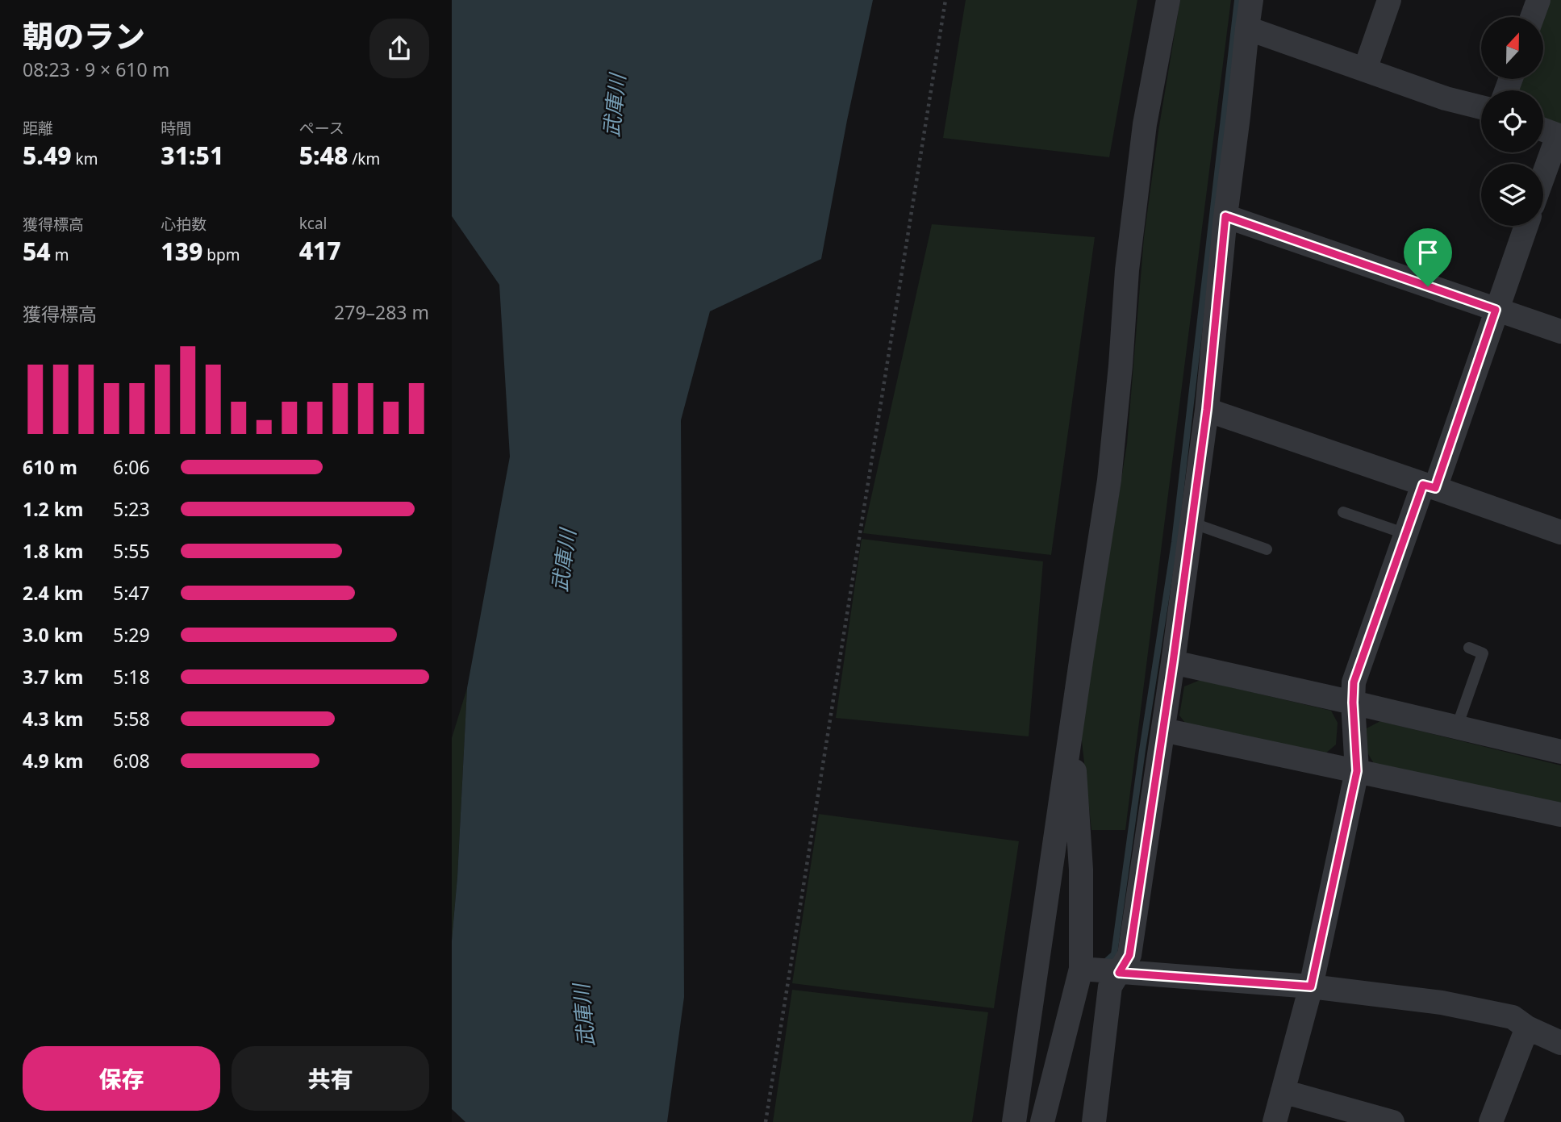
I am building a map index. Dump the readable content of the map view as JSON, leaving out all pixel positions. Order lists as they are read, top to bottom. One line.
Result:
{"water":["武庫川"],"north":"top","page":{"heading":["朝のラン","08:23 · 9 × 610 m"],"stats":[["距離","5.49 km"],["時間","31:51"],["ペース","5:48 /km"],["獲得標高","54 m"],["心拍数","139 bpm"],["kcal","417"]],"chart":["獲得標高","279–283 m"],"list":[{"name":"610 m","note":"6:06"},{"name":"1.2 km","note":"5:23"},{"name":"1.8 km","note":"5:55"},{"name":"2.4 km","note":"5:47"},{"name":"3.0 km","note":"5:29"},{"name":"3.7 km","note":"5:18"},{"name":"4.3 km","note":"5:58"},{"name":"4.9 km","note":"6:08"}],"buttons":["保存","共有"]}}
